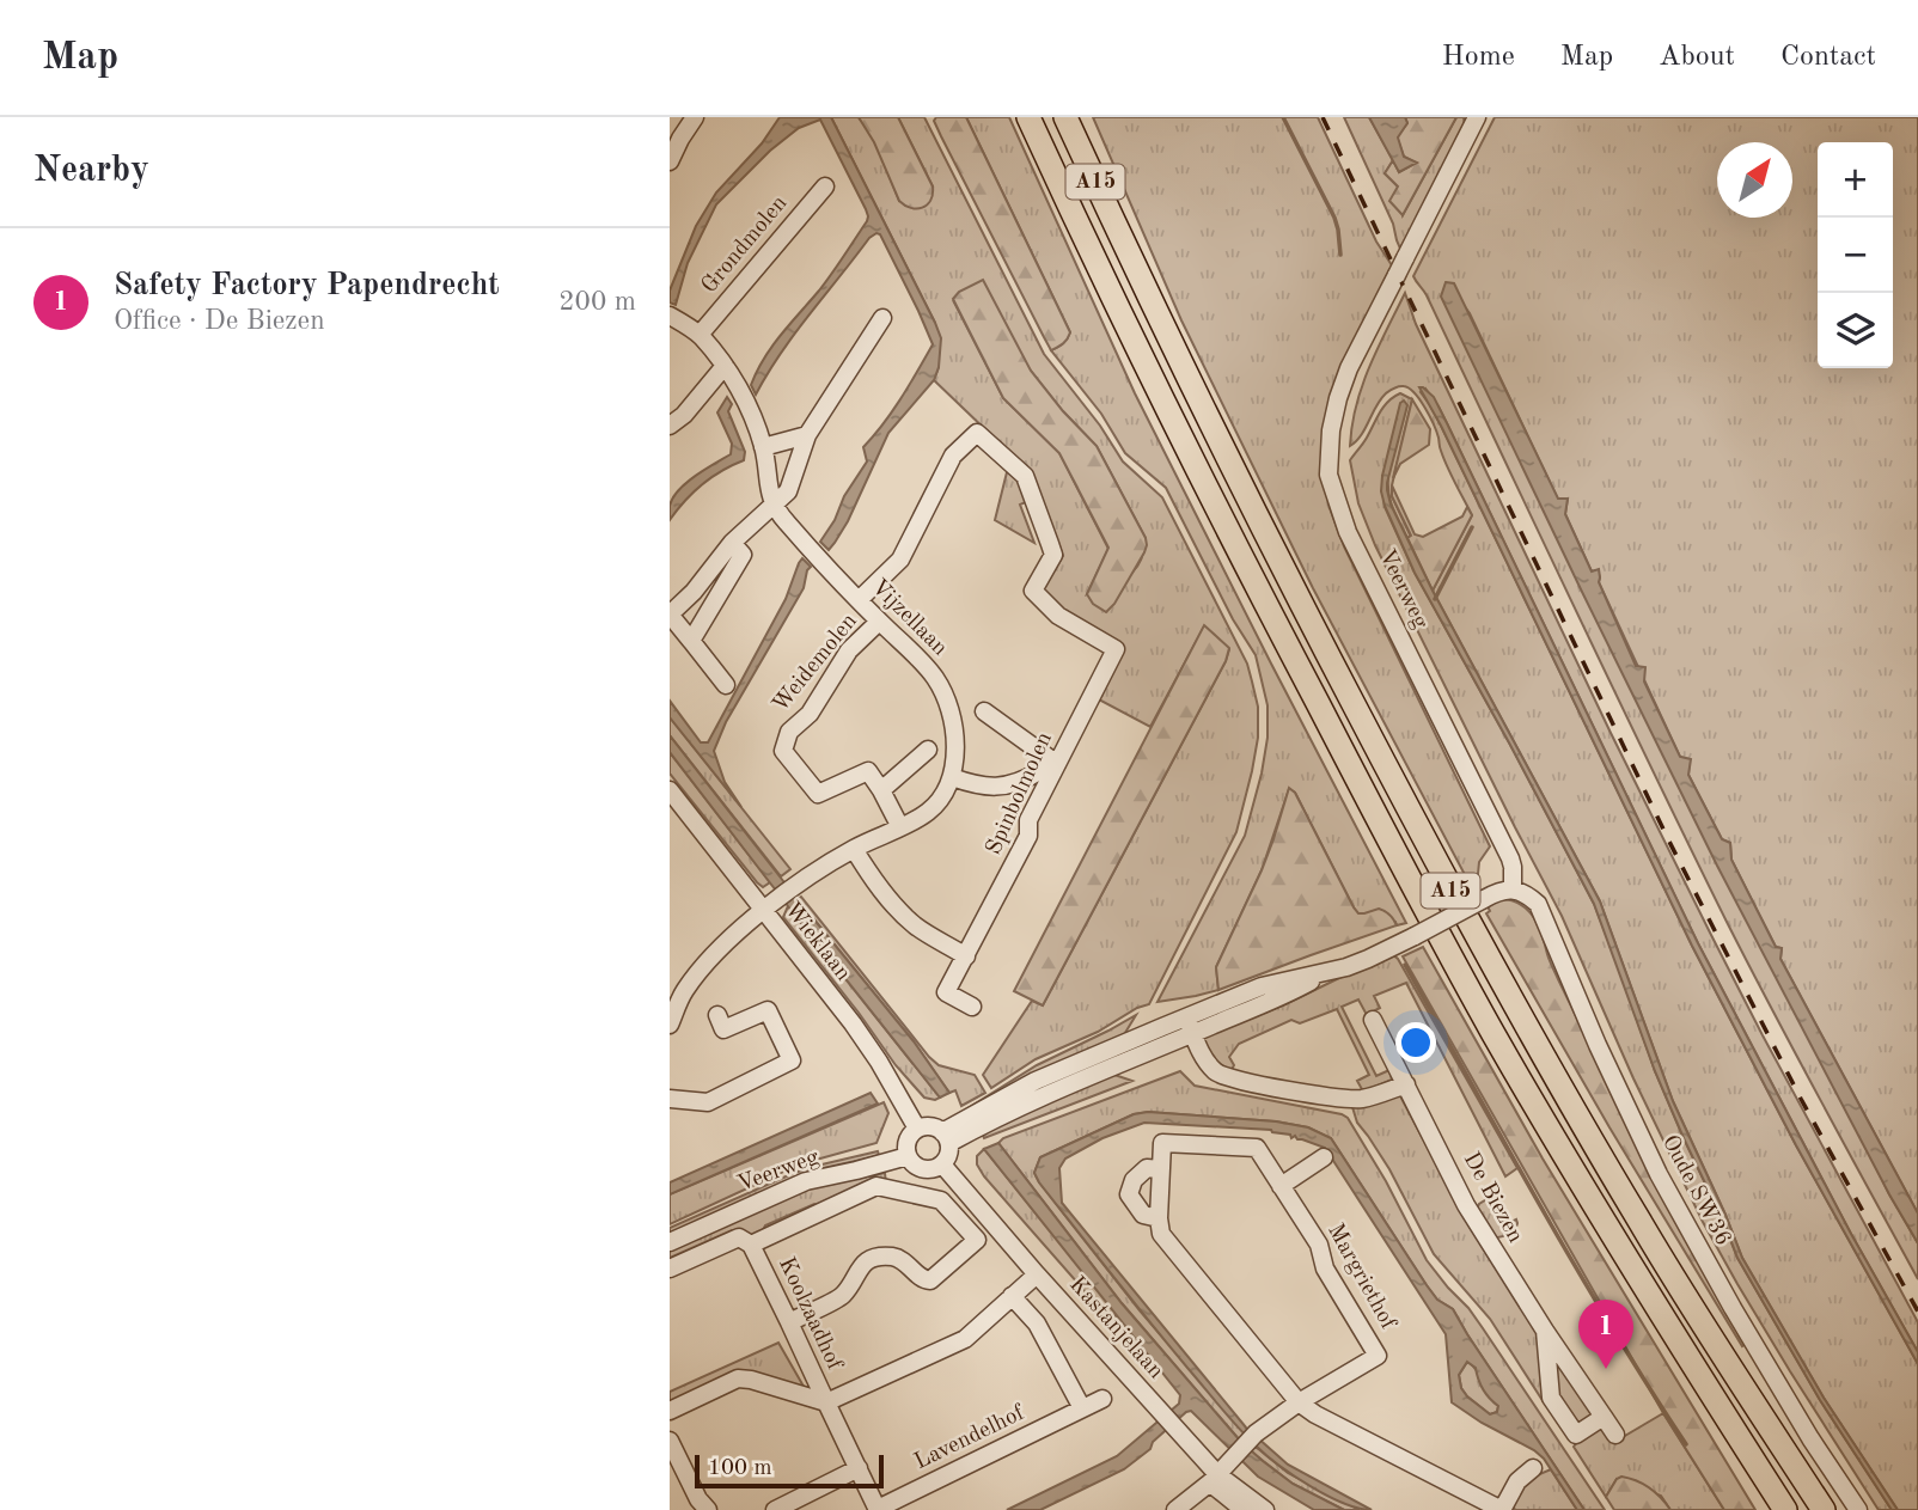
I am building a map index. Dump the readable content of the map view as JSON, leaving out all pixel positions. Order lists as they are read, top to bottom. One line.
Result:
{"streets":{"highway":["A15"],"street":["Grondmolen","Veerweg","Vijzellaan","Weidemolen","Spinbolmolen","Wieklaan","Oude SW36","De Biezen","Margriethof","Koolzaadhof","Kastanjelaan","Lavendelhof"]},"crossings":[["Grondmolen","Vijzellaan"],["Veerweg","Wieklaan"],["Veerweg","Oude SW36"],["Veerweg","Kastanjelaan"],["Vijzellaan","Weidemolen"],["Vijzellaan","Spinbolmolen"],["Vijzellaan","Wieklaan"],["Wieklaan","Kastanjelaan"],["Margriethof","Kastanjelaan"],["Koolzaadhof","Lavendelhof"]],"scale_bar":"100 m","north":"top right","page":{"header":"Map","nav":["Home","Map","About","Contact"],"heading":"Nearby","map_buttons":["+","−"],"list":[{"mark":"1","name":"Safety Factory Papendrecht","note":"Office · De Biezen","value":"200 m"}],"pins":"1","scale":"100 m"}}
